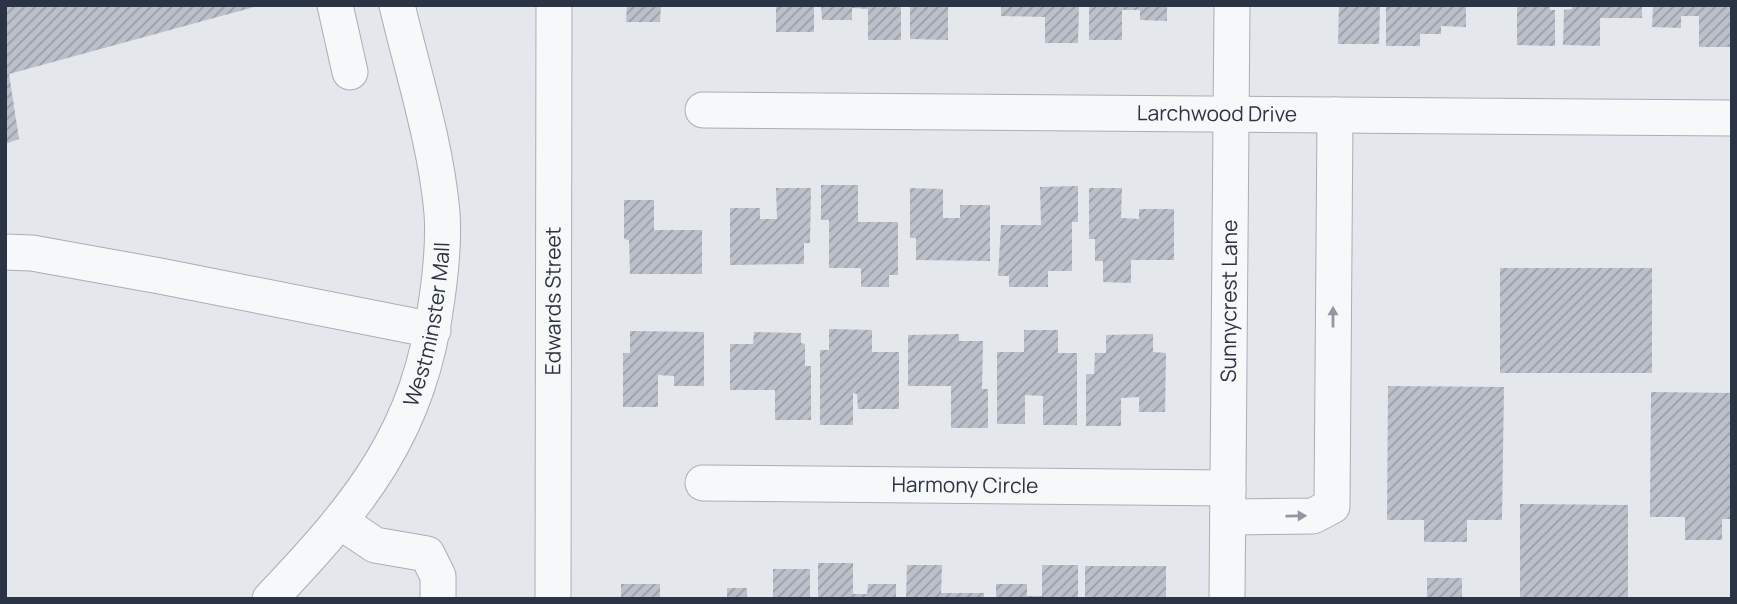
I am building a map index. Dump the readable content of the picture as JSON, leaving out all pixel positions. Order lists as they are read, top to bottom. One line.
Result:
{"streets":{"street":["Larchwood Drive","Edwards Street","Sunnycrest Lane","Westminster Mall","Harmony Circle"]},"crossings":[["Larchwood Drive","Sunnycrest Lane"],["Larchwood Drive","Harmony Circle"],["Sunnycrest Lane","Harmony Circle"]],"one_way":["Harmony Circle"]}
